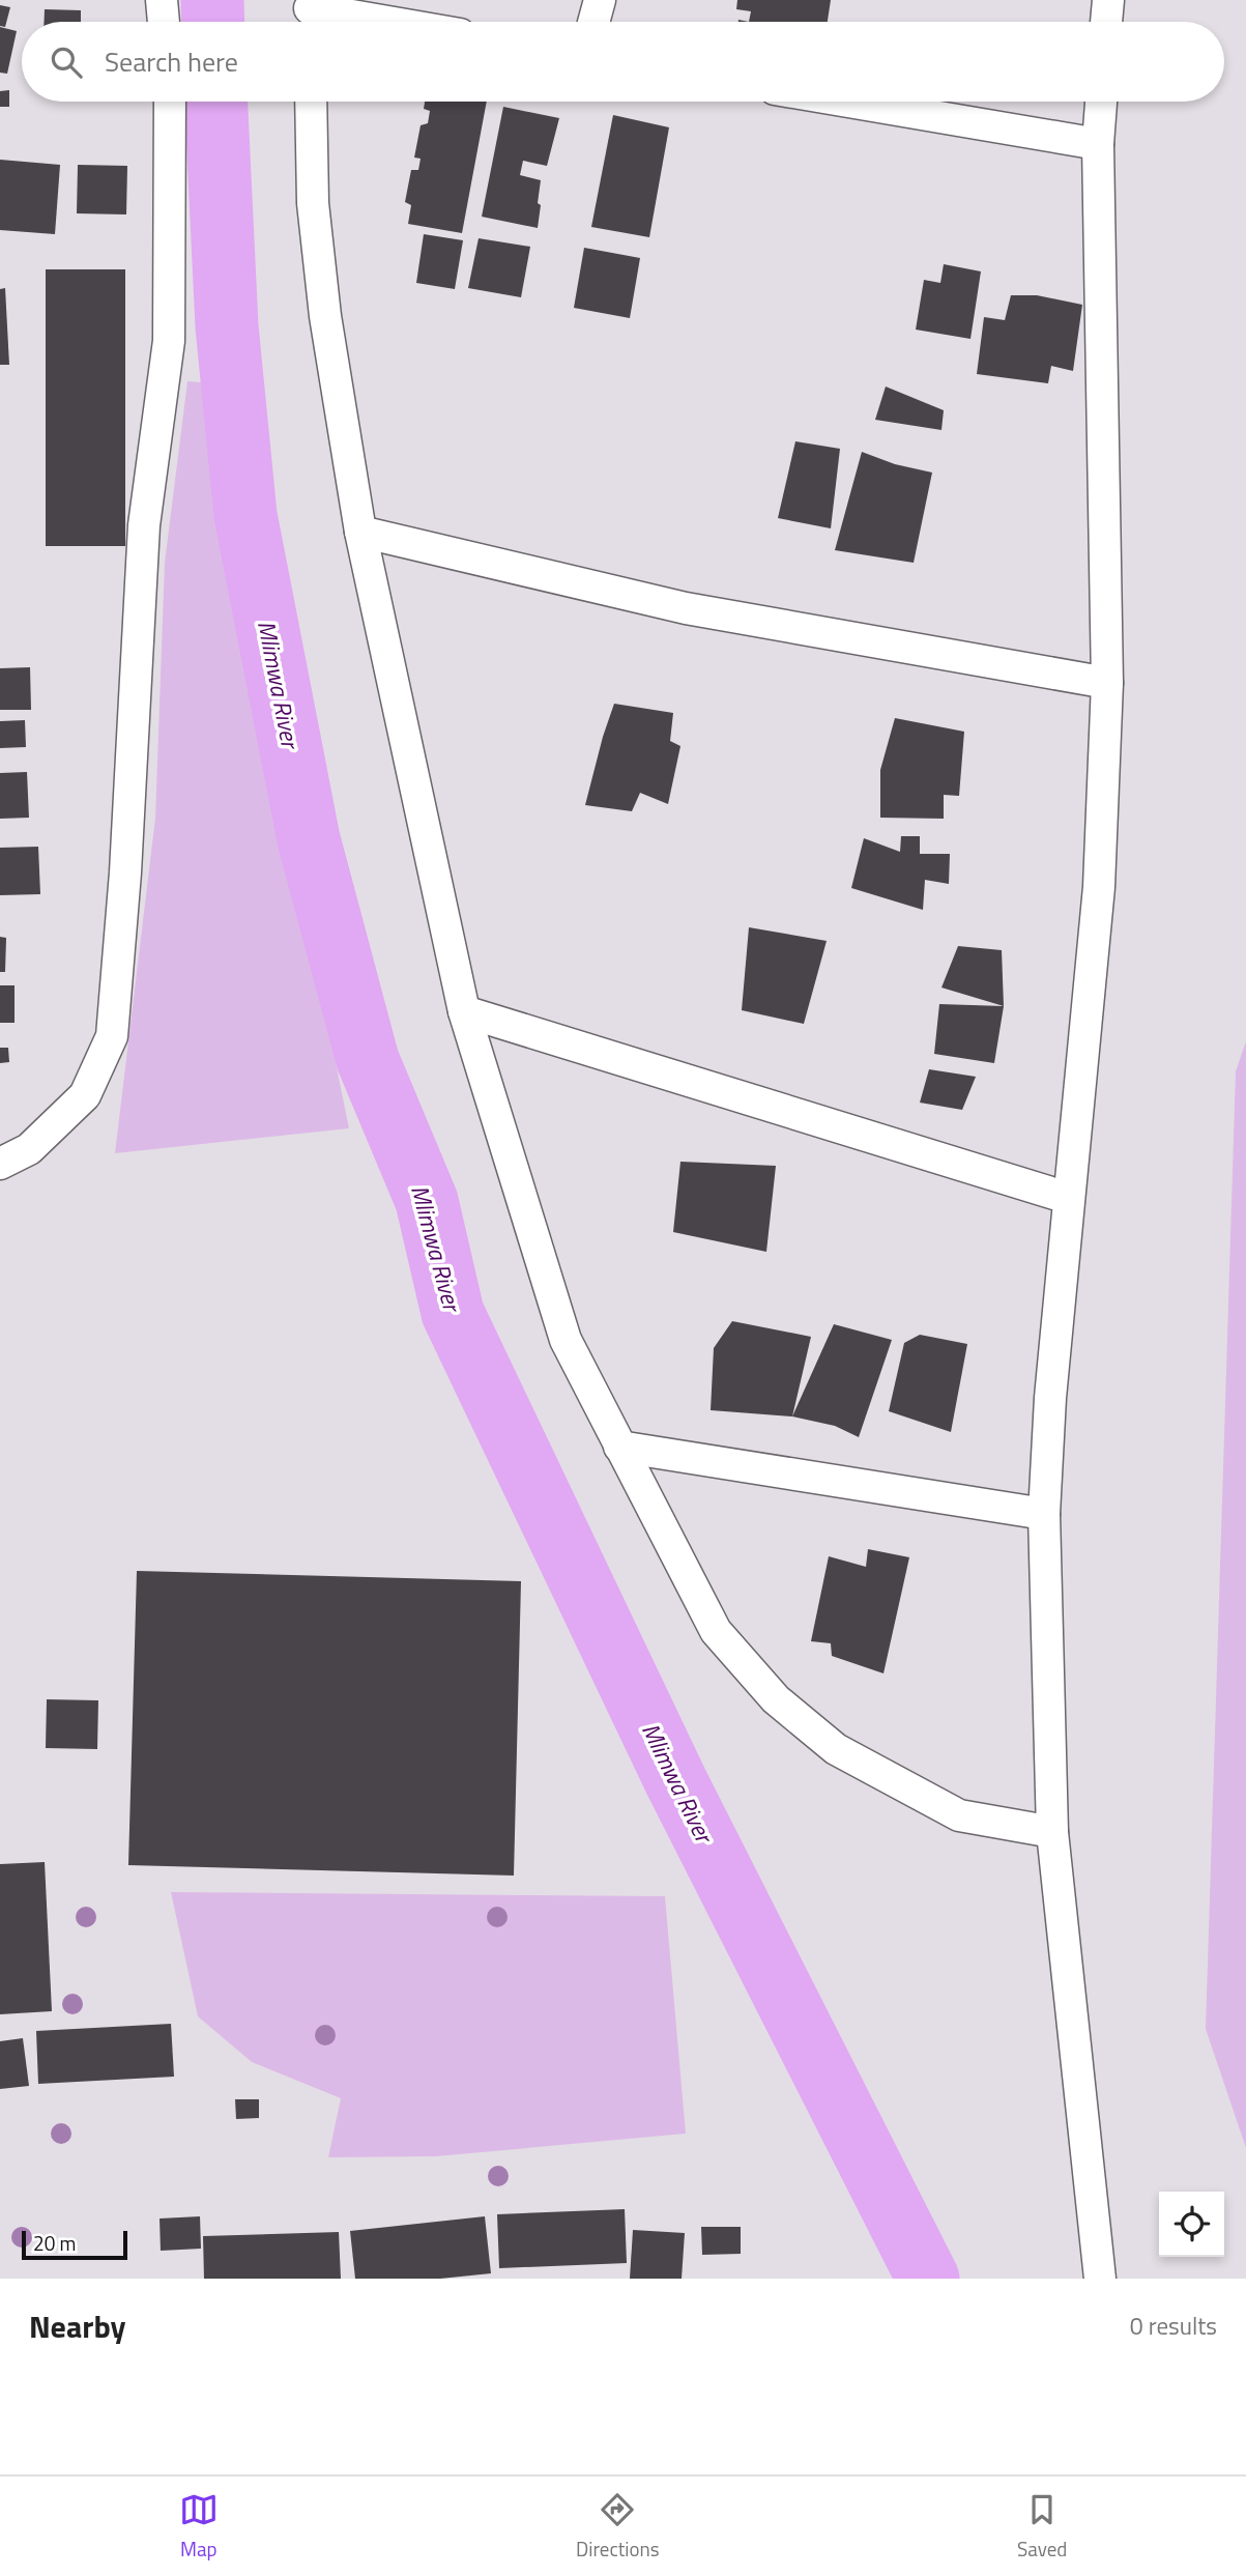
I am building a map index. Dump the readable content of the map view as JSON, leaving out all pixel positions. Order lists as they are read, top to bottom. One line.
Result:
{"water":["Mlimwa River"],"scale_bar":"20 m","page":{"search":"Search here","scale":"20 m","heading":["Nearby","0 results"],"nav":["Map","Directions","Saved"]}}
